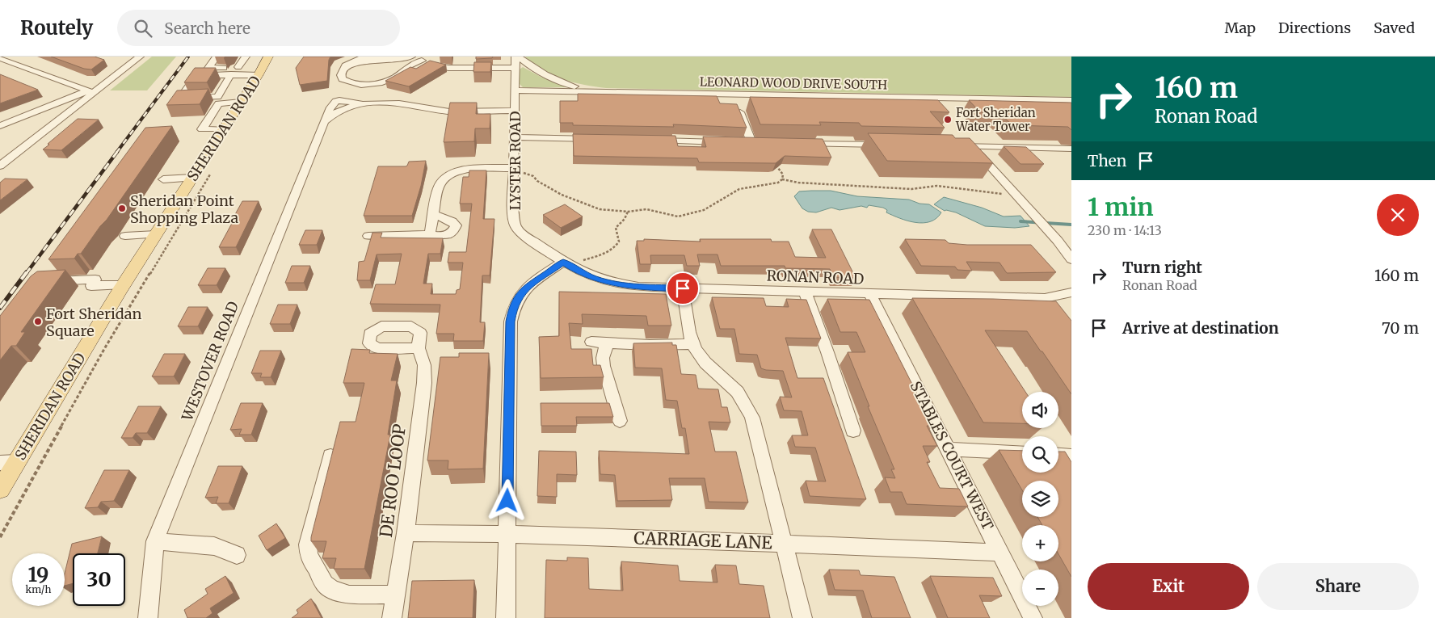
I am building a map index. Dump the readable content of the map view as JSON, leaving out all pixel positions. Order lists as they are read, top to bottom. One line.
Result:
{"streets":{"main road":["SHERIDAN ROAD"],"street":["LEONARD WOOD DRIVE SOUTH","LYSTER ROAD","RONAN ROAD","WESTOVER ROAD","STABLES COURT WEST","DE ROO LOOP","CARRIAGE LANE"]},"crossings":[["LEONARD WOOD DRIVE SOUTH","LYSTER ROAD"],["LYSTER ROAD","RONAN ROAD"],["LYSTER ROAD","WESTOVER ROAD"],["RONAN ROAD","STABLES COURT WEST"],["STABLES COURT WEST","CARRIAGE LANE"],["DE ROO LOOP","CARRIAGE LANE"]],"places":["Fort Sheridan Water Tower","Sheridan Point Shopping Plaza","Fort Sheridan Square"],"page":{"header":"Routely","search":"Search here","nav":["Map","Directions","Saved"],"turn":["160 m","Ronan Road"],"then":"Then","heading":["1 min","230 m · 14:13"],"list":[{"name":"Turn right","note":"Ronan Road","value":"160 m"},{"name":"Arrive at destination","value":"70 m"}],"map_buttons":["+","−"],"speed":"19 km/h","limit":"30","buttons":["Exit","Share"]}}
